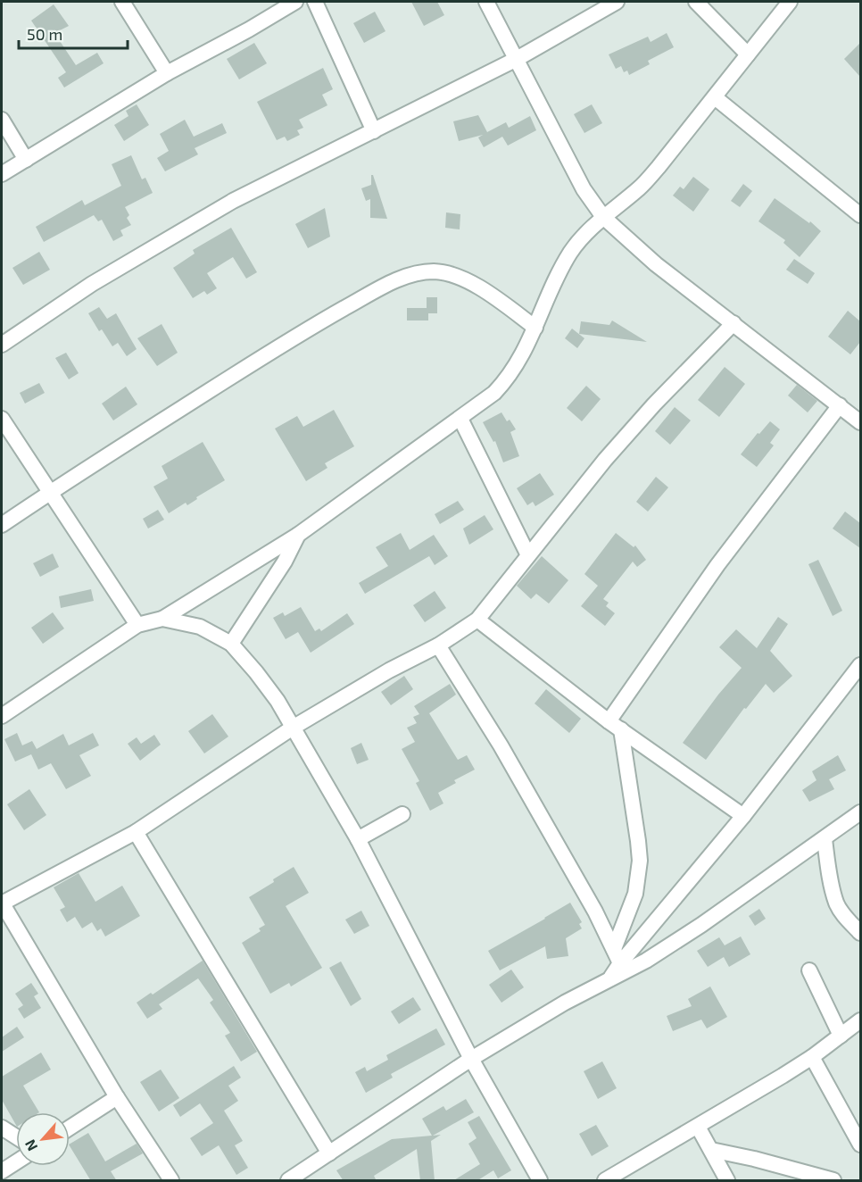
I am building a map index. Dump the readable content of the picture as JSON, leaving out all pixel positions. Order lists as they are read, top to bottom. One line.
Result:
{"scale_bar":"50 m","north":"bottom left"}
